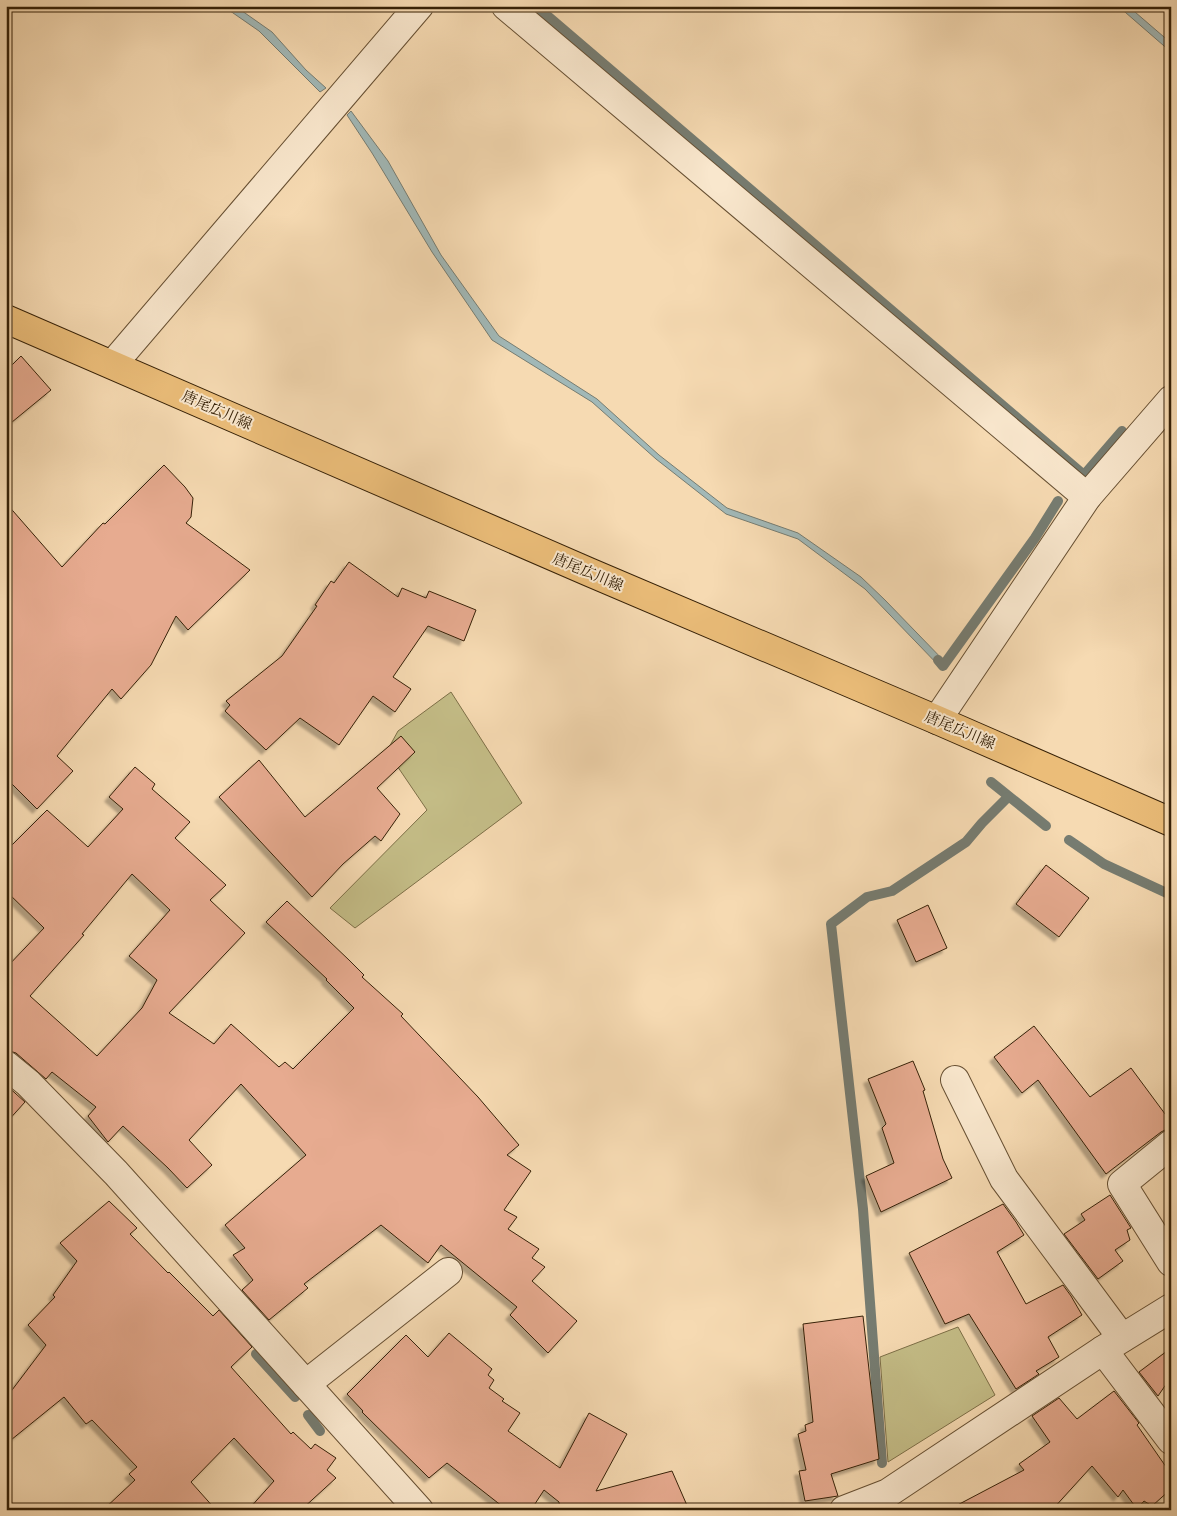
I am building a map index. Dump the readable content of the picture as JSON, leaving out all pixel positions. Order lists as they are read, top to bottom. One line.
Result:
{"streets":{"main road":["唐尾広川線"]}}
